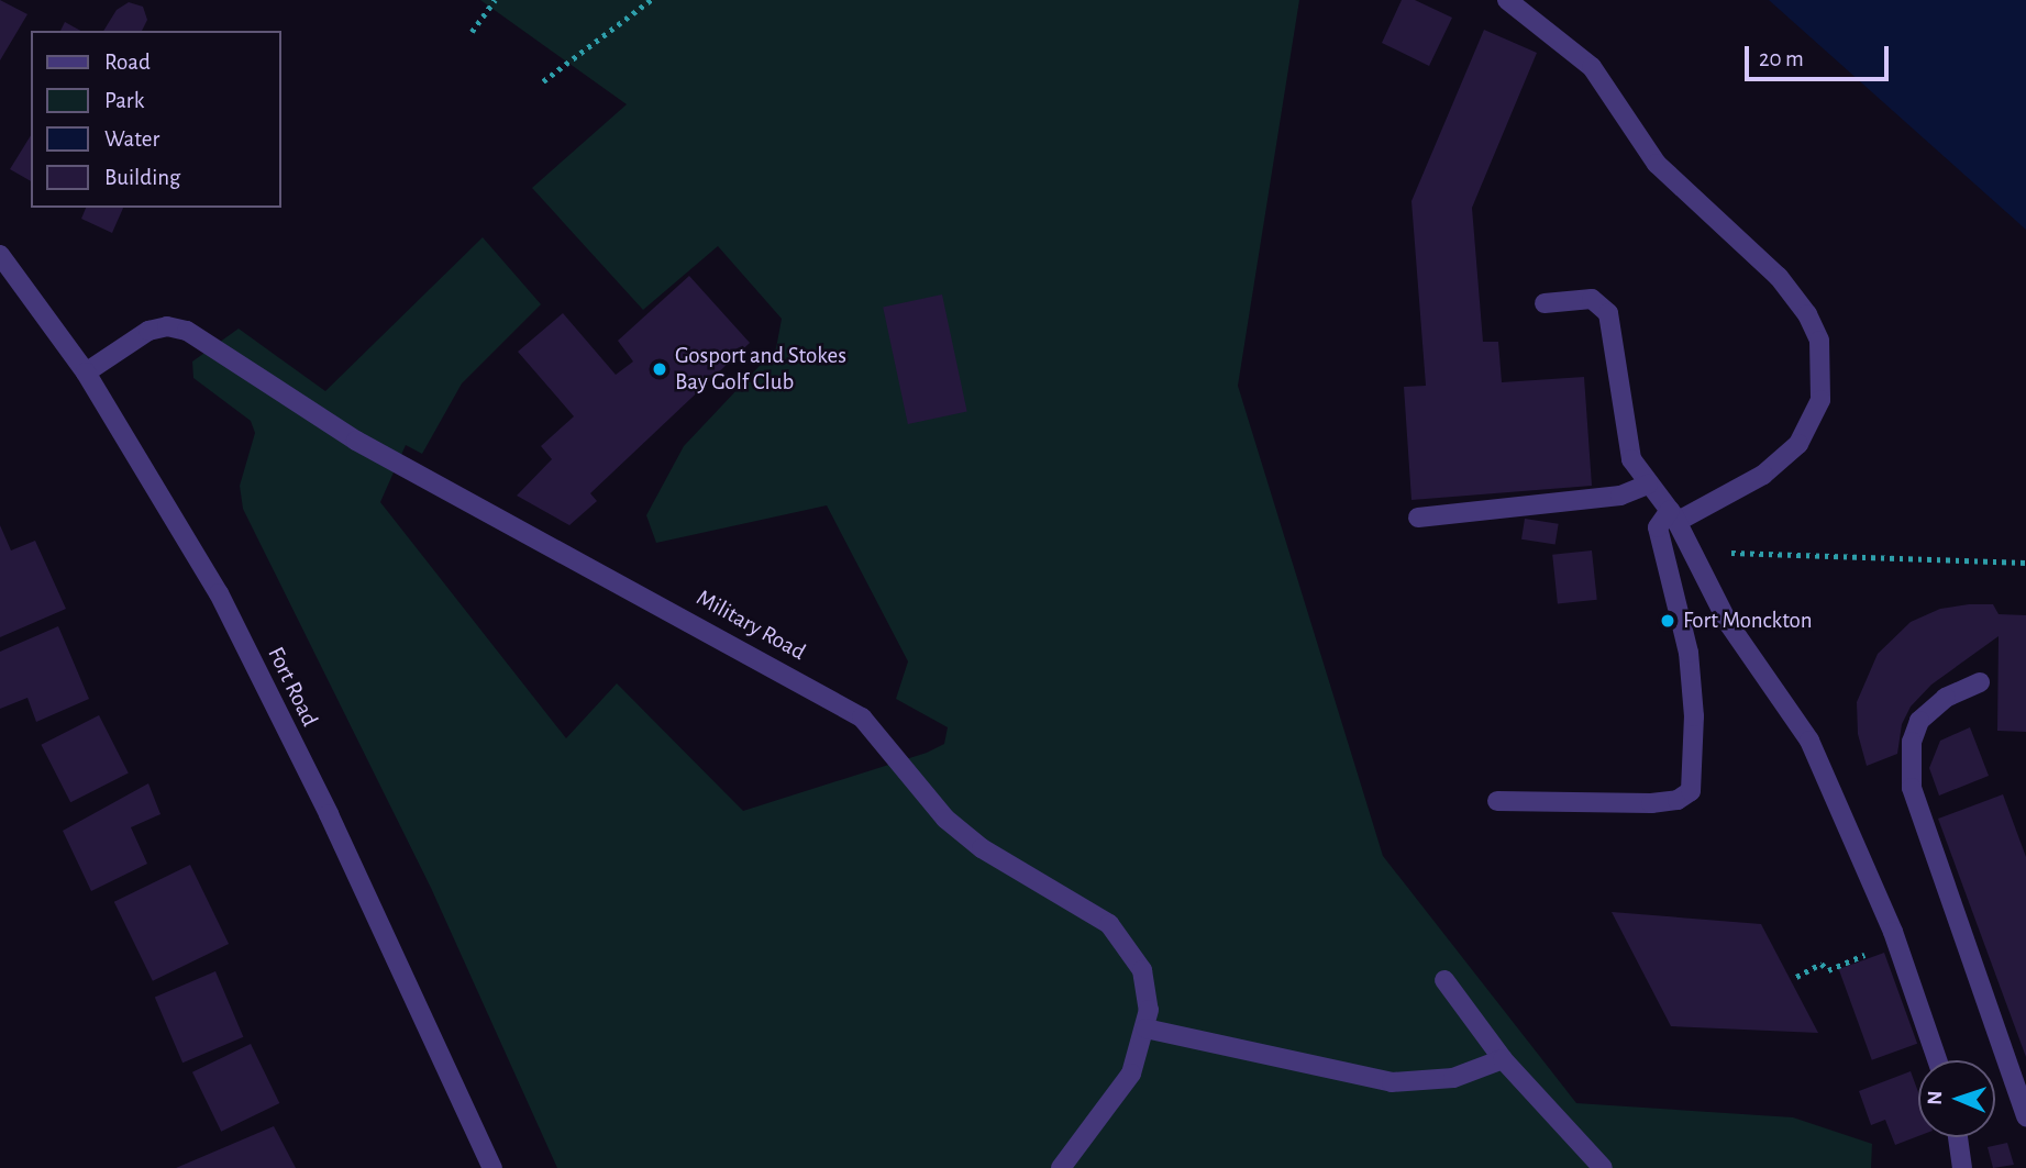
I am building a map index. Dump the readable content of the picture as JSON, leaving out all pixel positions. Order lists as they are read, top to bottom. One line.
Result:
{"streets":{"street":["Military Road","Fort Road"]},"crossings":[["Military Road","Fort Road"]],"places":["Gosport and Stokes Bay Golf Club","Fort Monckton"],"legend":["Road","Park","Water","Building"],"scale_bar":"20 m","north":"left"}
